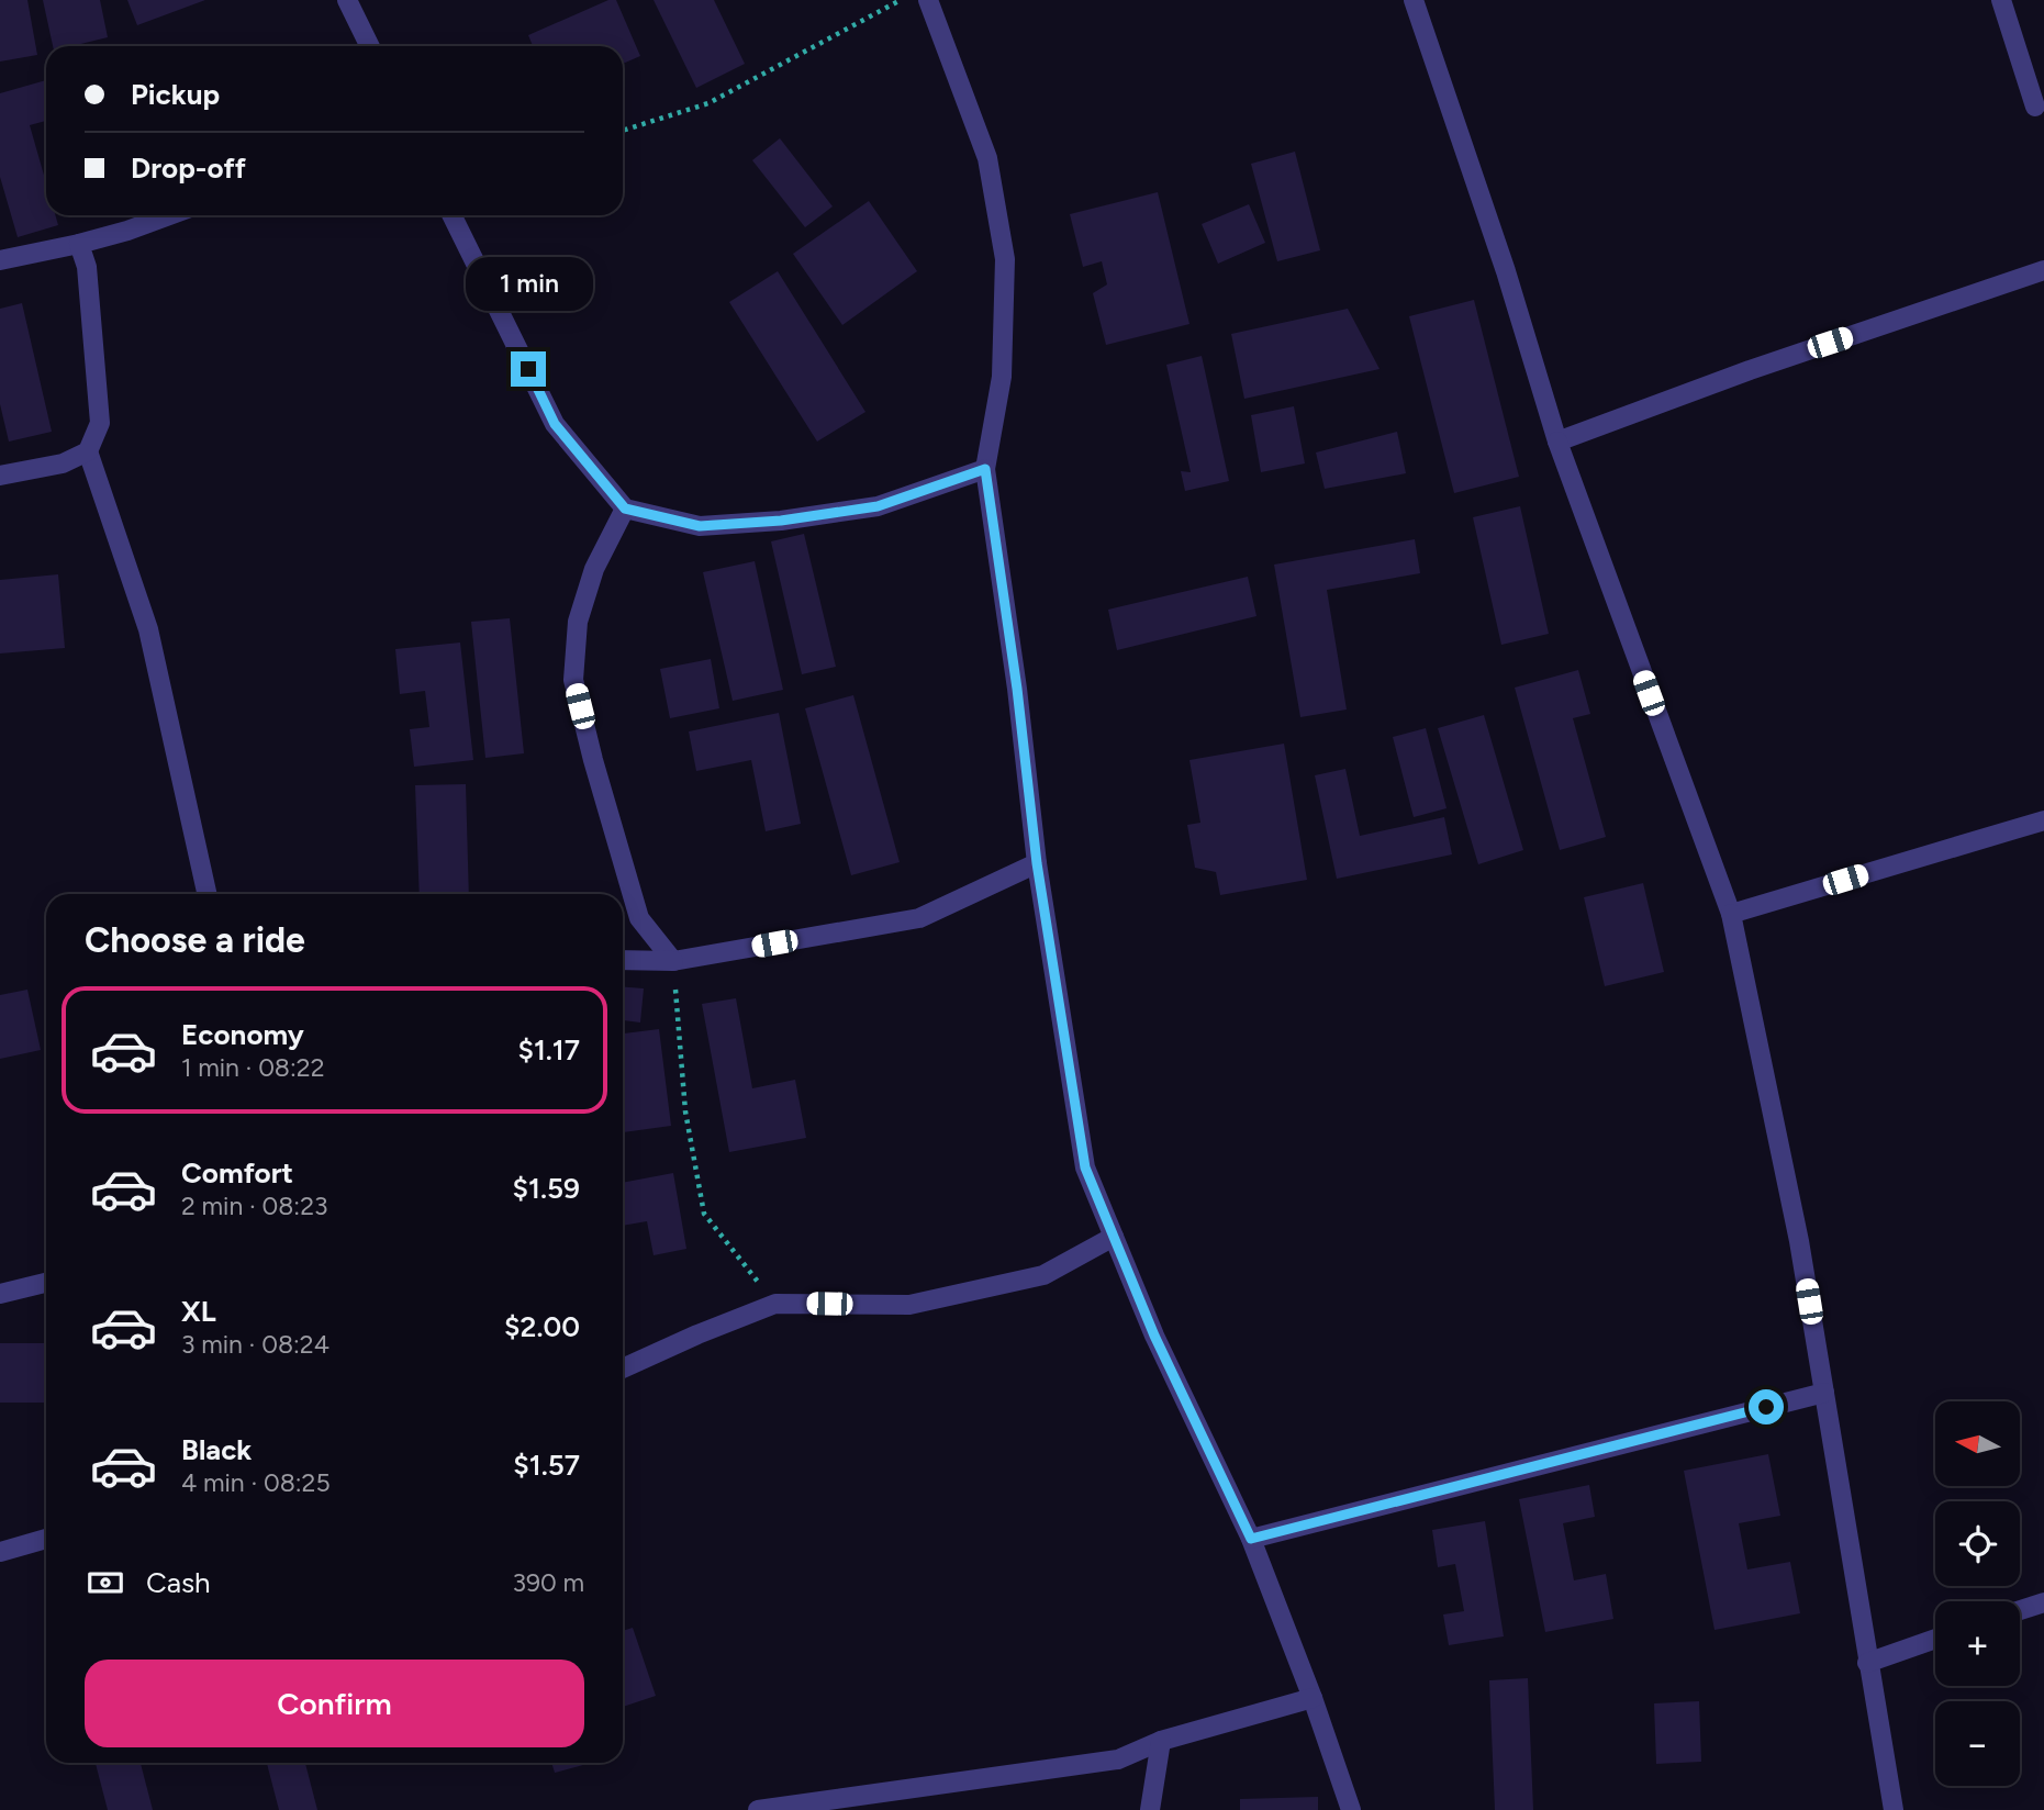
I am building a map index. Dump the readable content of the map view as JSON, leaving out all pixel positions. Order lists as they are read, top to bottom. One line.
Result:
{"north":"left","page":{"banner":["Pickup","Drop-off"],"bubble":"1 min","heading":"Choose a ride","list":[{"name":"Economy","note":"1 min · 08:22","value":"$1.17"},{"name":"Comfort","note":"2 min · 08:23","value":"$1.59"},{"name":"XL","note":"3 min · 08:24","value":"$2.00"},{"name":"Black","note":"4 min · 08:25","value":"$1.57"}],"map_buttons":["+","−"],"pay":["Cash","390 m"],"buttons":"Confirm"}}
